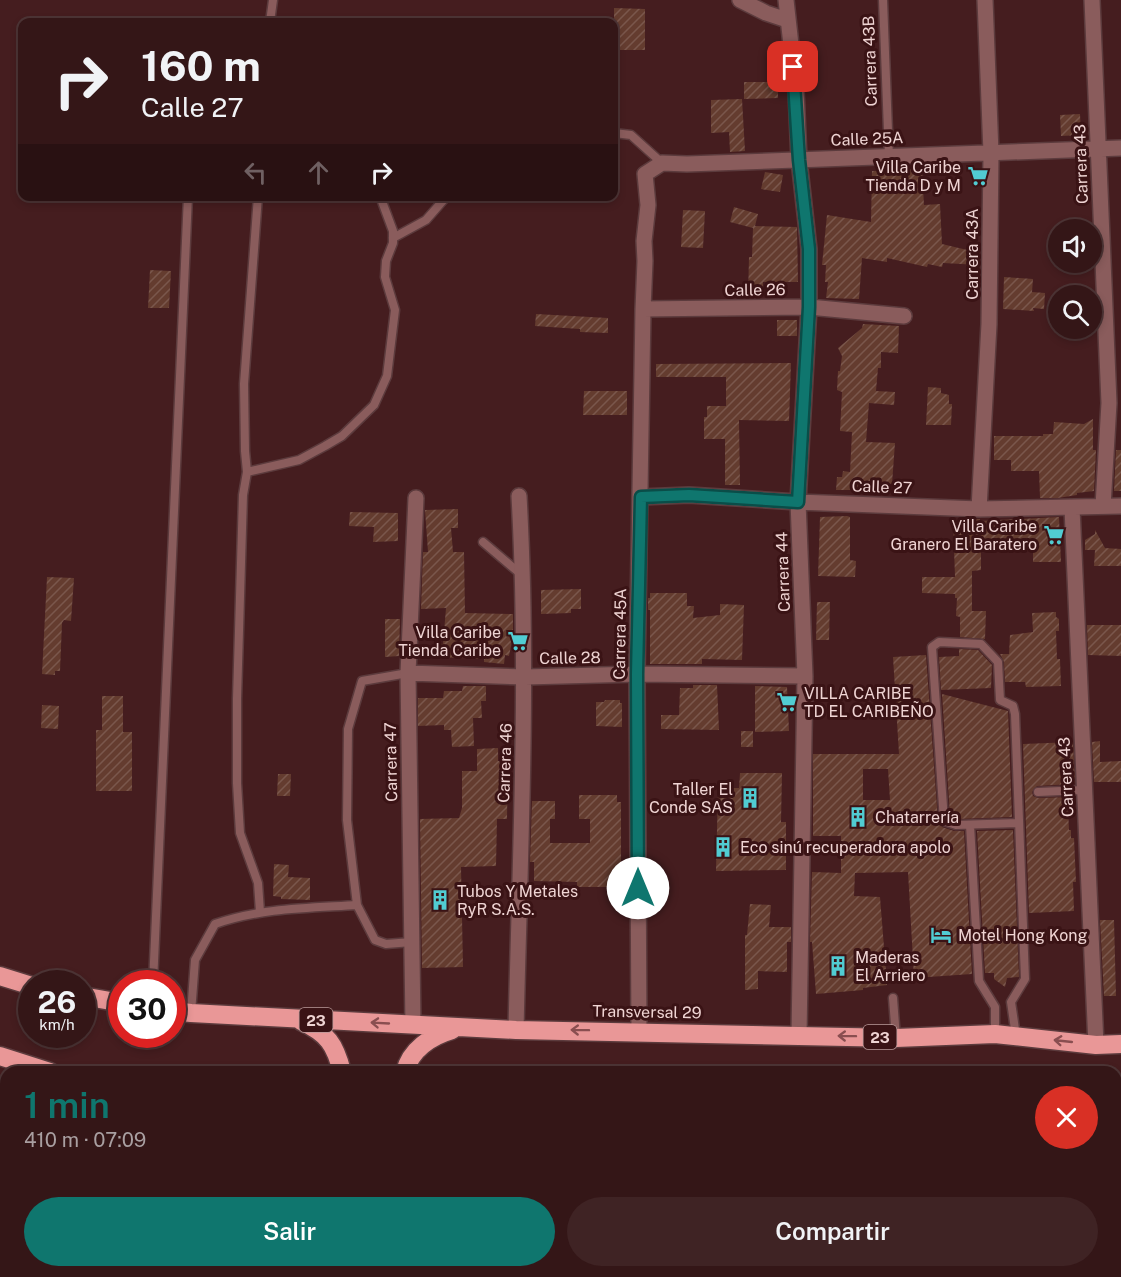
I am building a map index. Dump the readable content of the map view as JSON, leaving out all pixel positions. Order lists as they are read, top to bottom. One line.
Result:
{"streets":{"highway":["Transversal 29","23"],"street":["Calle 25A","Carrera 43","Carrera 43A","Calle 26","Calle 27","Carrera 44","Carrera 45A","Calle 28","Carrera 47","Carrera 46"],"lane":["Carrera 43B"]},"crossings":[["Carrera 43B","Calle 25A"],["Calle 25A","Carrera 43"],["Calle 25A","Carrera 43A"],["Calle 25A","Carrera 44"],["Carrera 43","Calle 27"],["Carrera 43","Transversal 29"],["Carrera 43A","Calle 27"],["Calle 26","Carrera 44"],["Calle 26","Carrera 45A"],["Calle 27","Carrera 44"],["Calle 27","Carrera 45A"],["Carrera 44","Calle 28"],["Carrera 44","Transversal 29"],["Carrera 45A","Calle 28"],["Carrera 45A","Transversal 29"],["Calle 28","Carrera 47"],["Calle 28","Carrera 46"],["Carrera 47","Transversal 29"],["Carrera 46","Transversal 29"]],"one_way":["Transversal 29"],"places":{"supermarket":["Villa Caribe Tienda D y M","Villa Caribe Granero El Baratero","Villa Caribe Tienda Caribe","VILLA CARIBE TD EL CARIBEÑO"],"building":["Taller El Conde SAS","Chatarrería","Eco sinú recuperadora apolo","Tubos Y Metales RyR S.A.S.","Maderas El Arriero"],"hotel":["Motel Hong Kong"]},"page":{"turn":["160 m","Calle 27"],"speed":"26 km/h","limit":"30","heading":["1 min","410 m · 07:09"],"buttons":["Salir","Compartir"]}}
